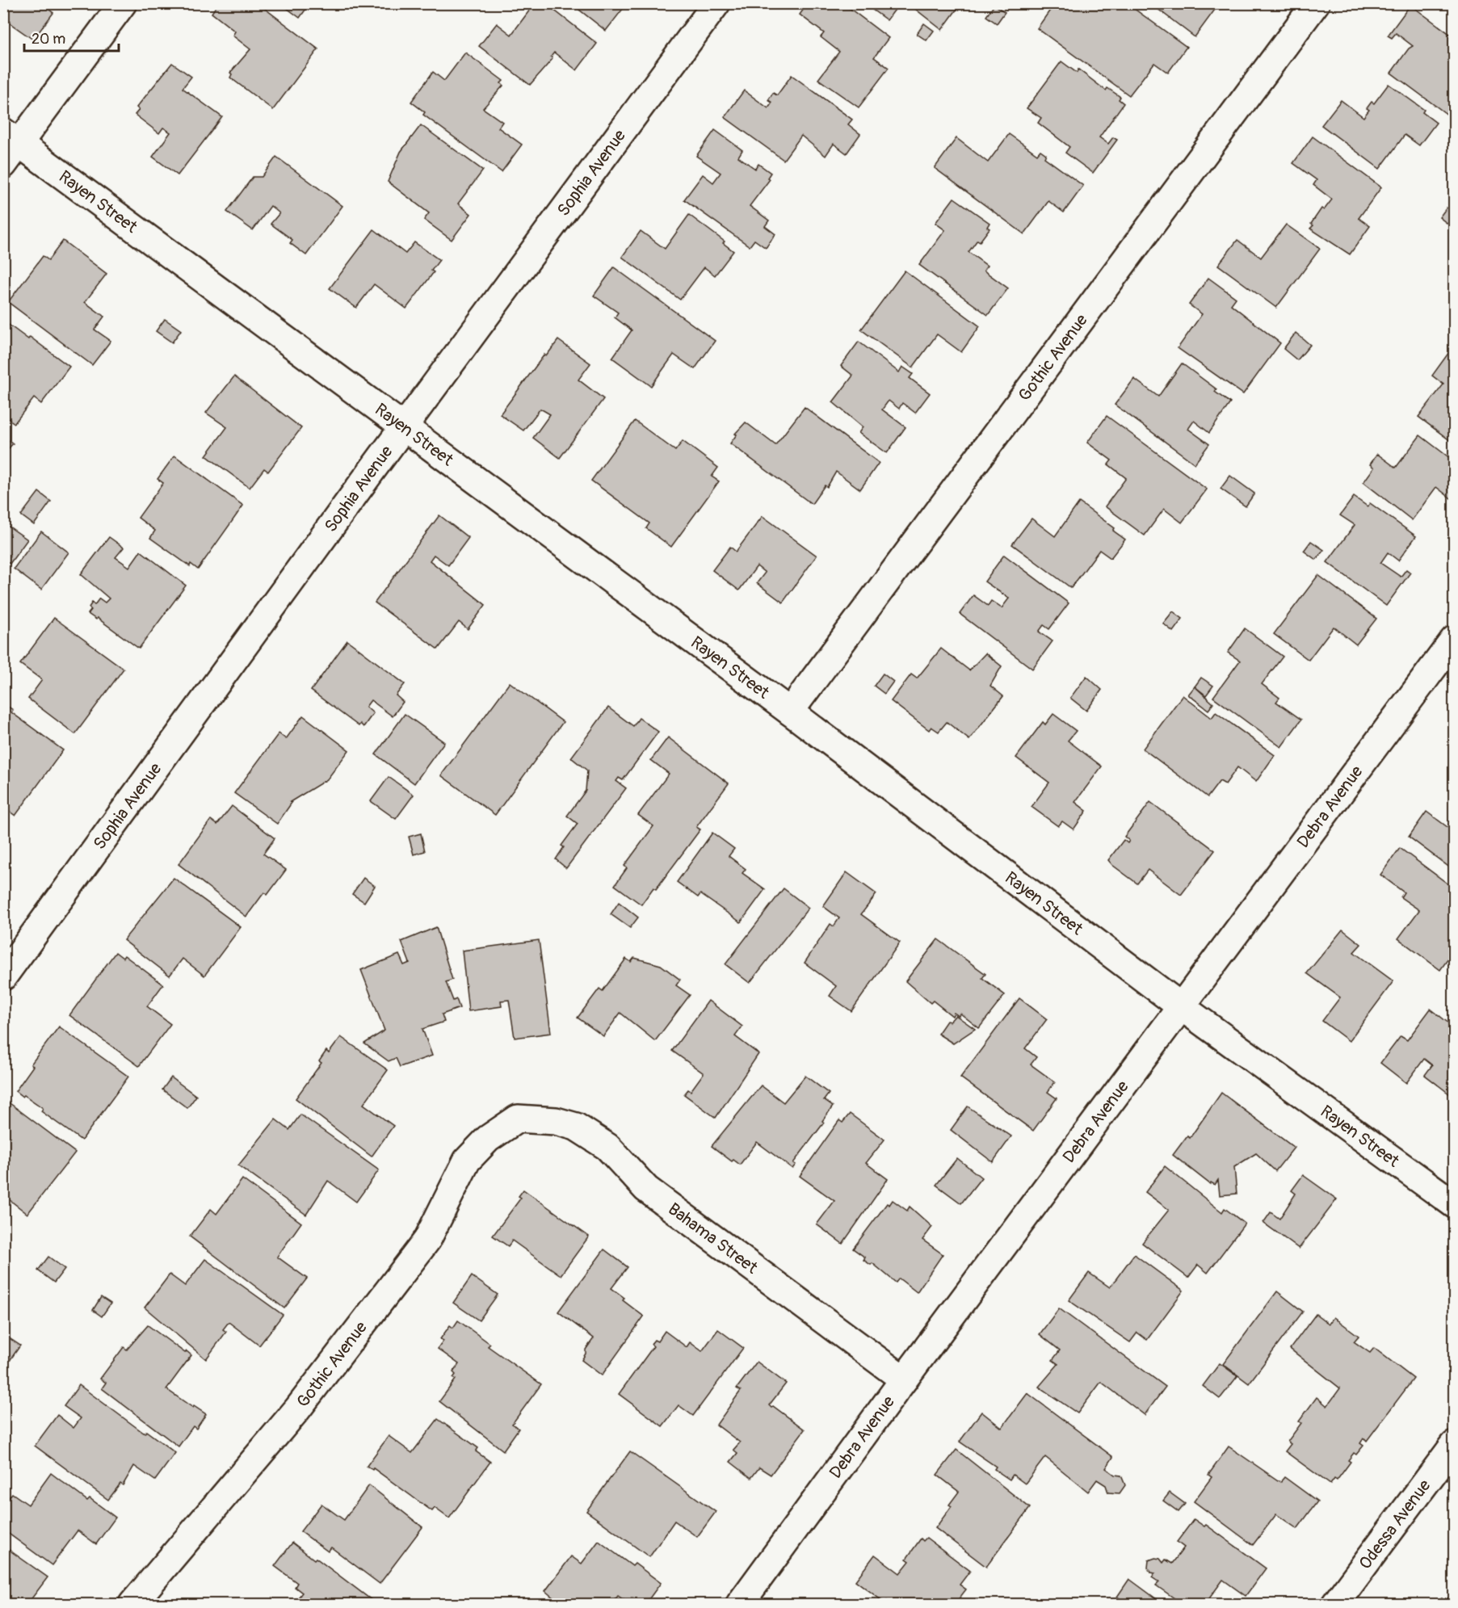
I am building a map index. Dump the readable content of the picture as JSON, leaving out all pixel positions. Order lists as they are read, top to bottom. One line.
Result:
{"streets":{"street":["Sophia Avenue","Rayen Street","Gothic Avenue","Debra Avenue","Bahama Street","Odessa Avenue"]},"crossings":[["Sophia Avenue","Rayen Street"],["Rayen Street","Gothic Avenue"],["Rayen Street","Debra Avenue"],["Gothic Avenue","Bahama Street"],["Debra Avenue","Bahama Street"]],"scale_bar":"20 m"}
